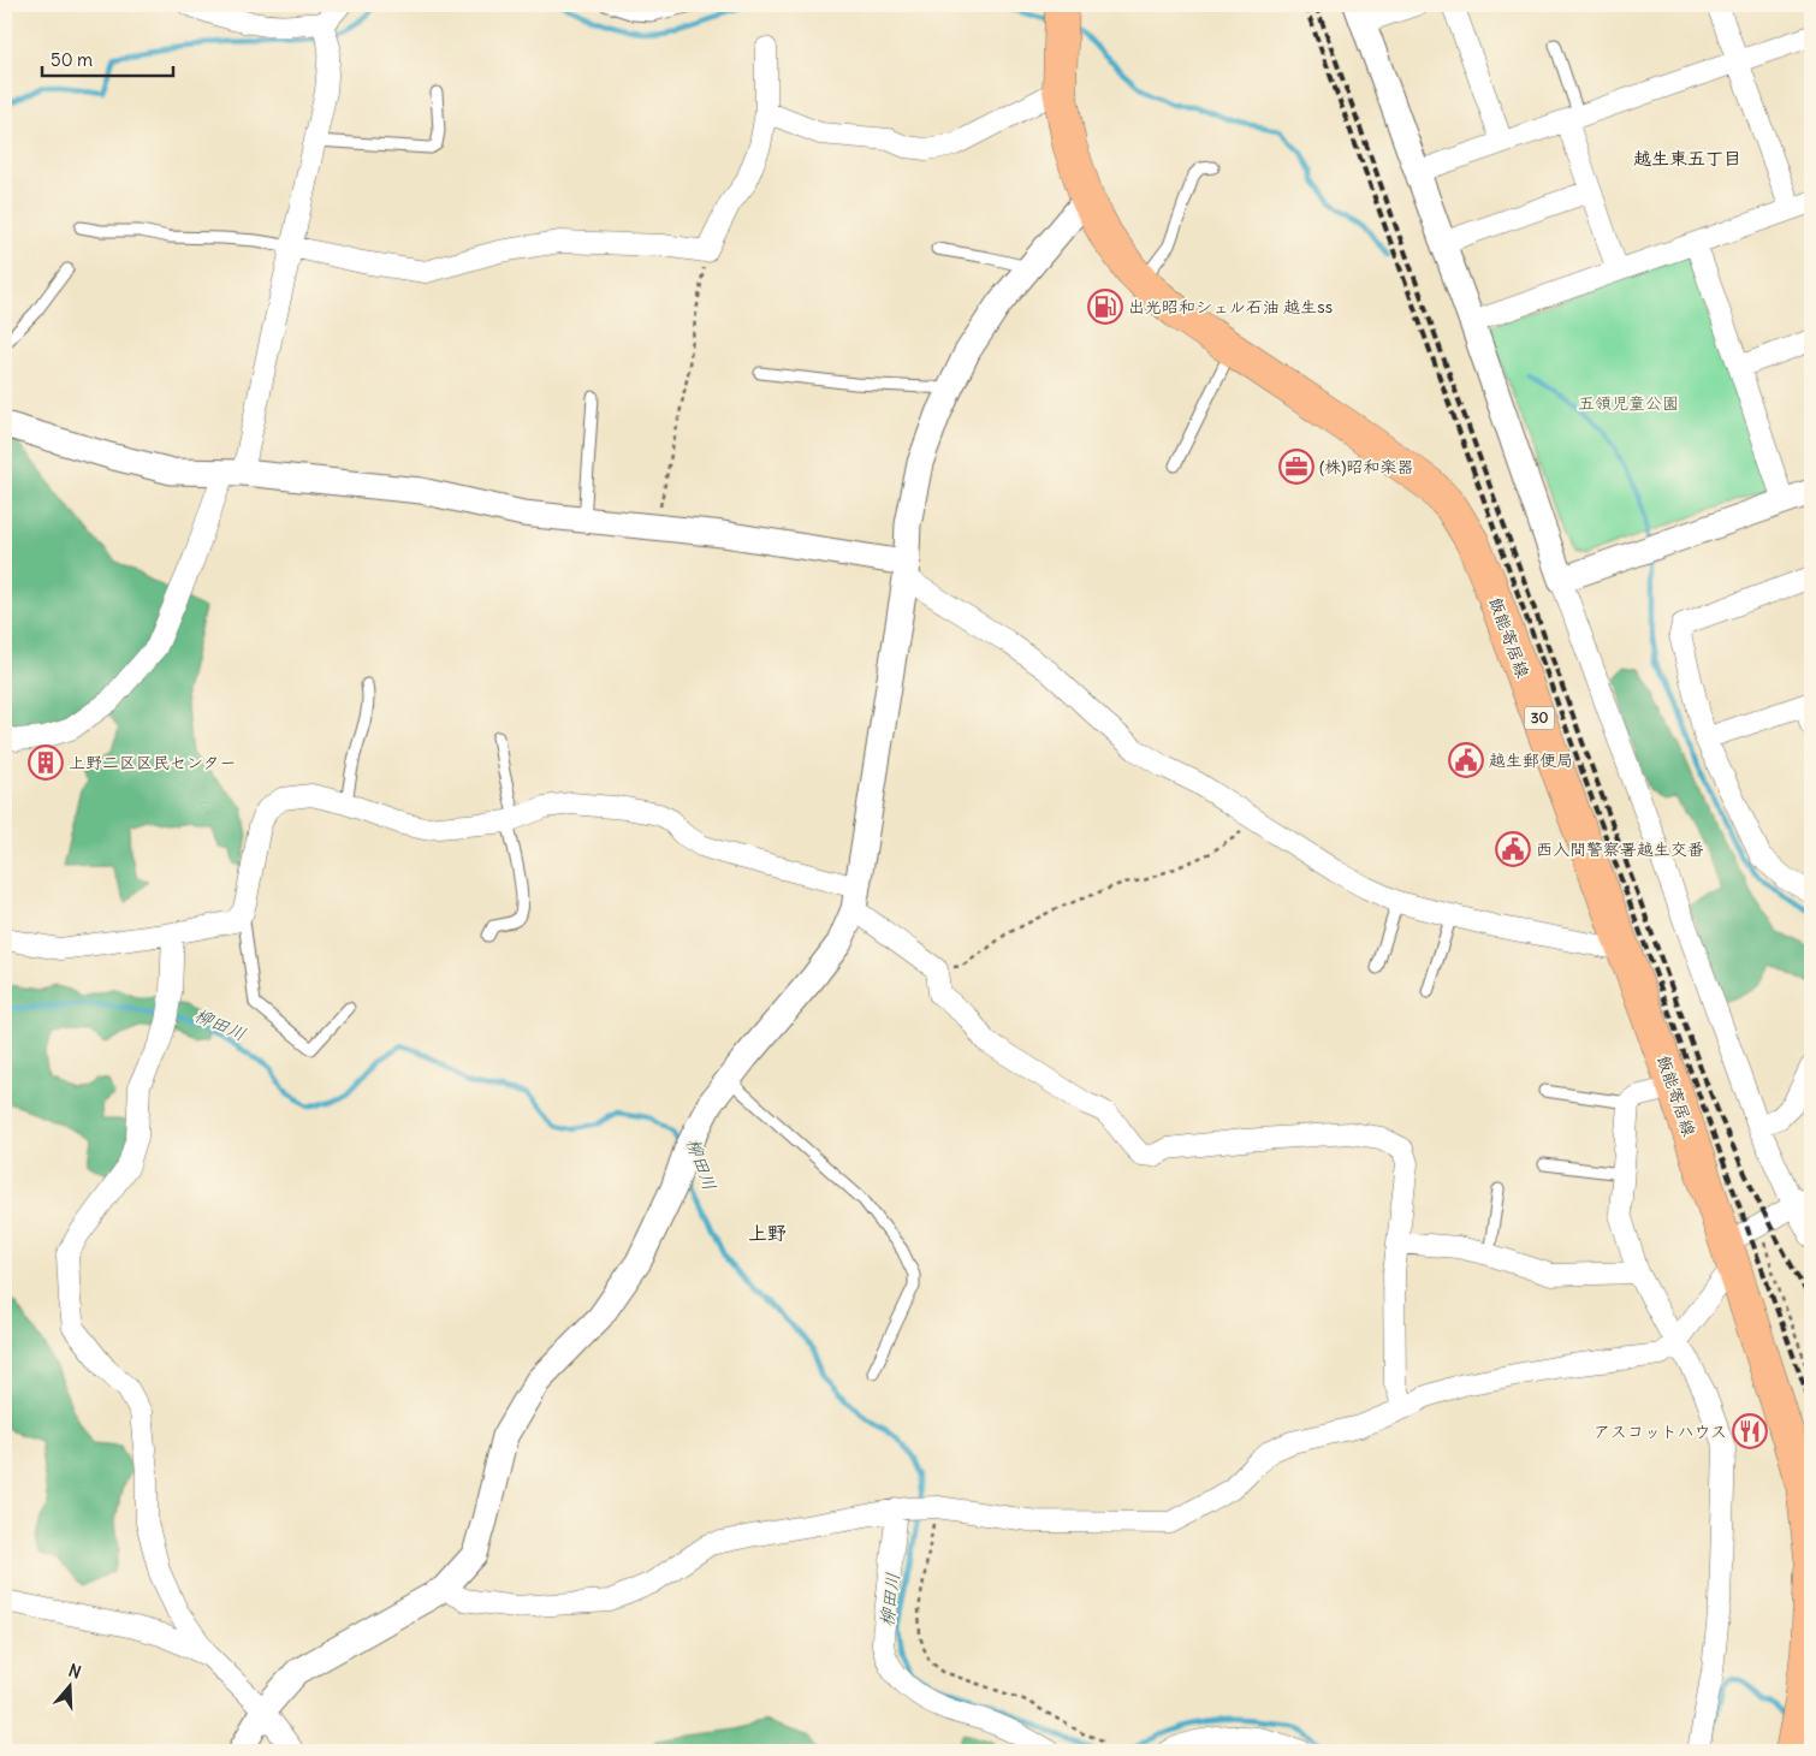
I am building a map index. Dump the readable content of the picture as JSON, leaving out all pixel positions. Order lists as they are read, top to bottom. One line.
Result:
{"streets":{"main road":["飯能寄居線","30"]},"districts":["越生東五丁目","上野"],"water":["柳田川"],"parks":["五領児童公園"],"places":{"fuel station":["出光昭和シェル石油 越生ss"],"office":["(株)昭和楽器"],"public building":["越生郵便局","西入間警察署越生交番"],"building":["上野二区区民センター"],"restaurant":["アスコットハウス"]},"scale_bar":"50 m","north":"top"}
